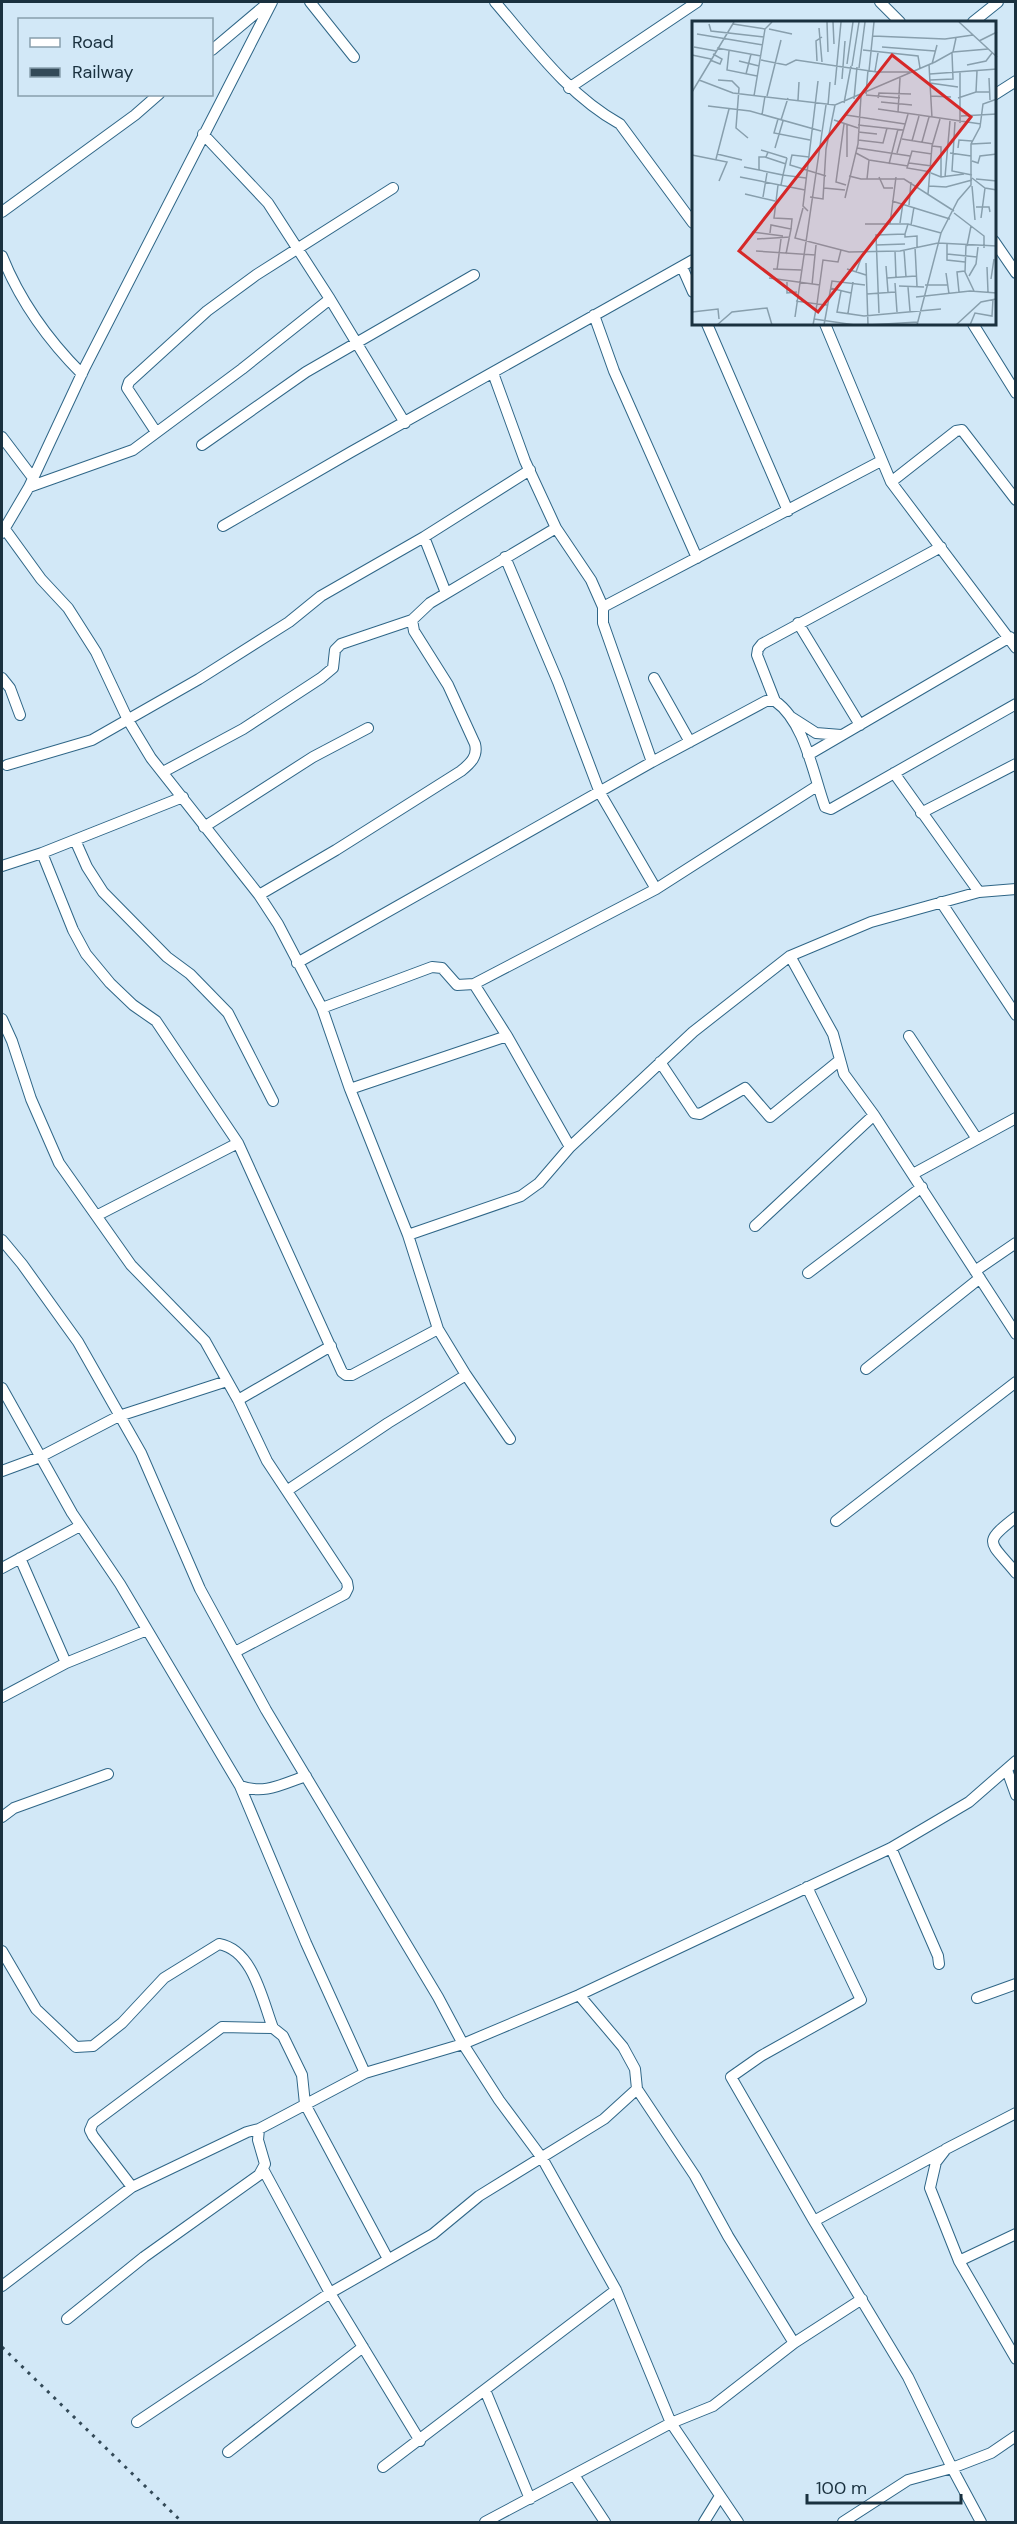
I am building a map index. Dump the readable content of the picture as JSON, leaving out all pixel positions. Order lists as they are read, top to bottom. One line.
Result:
{"legend":["Road","Railway"],"scale_bar":"100 m"}
